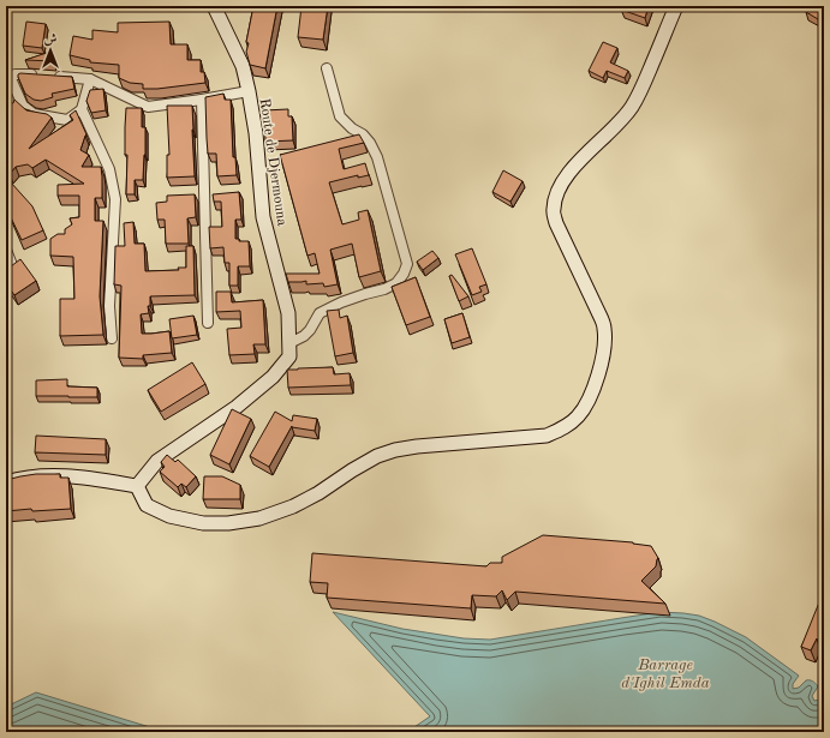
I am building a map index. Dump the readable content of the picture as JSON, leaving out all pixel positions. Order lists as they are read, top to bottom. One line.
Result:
{"streets":{"main road":["Route de Djermouna"]},"water":["Barrage d'Ighil Emda"],"north":"top"}
